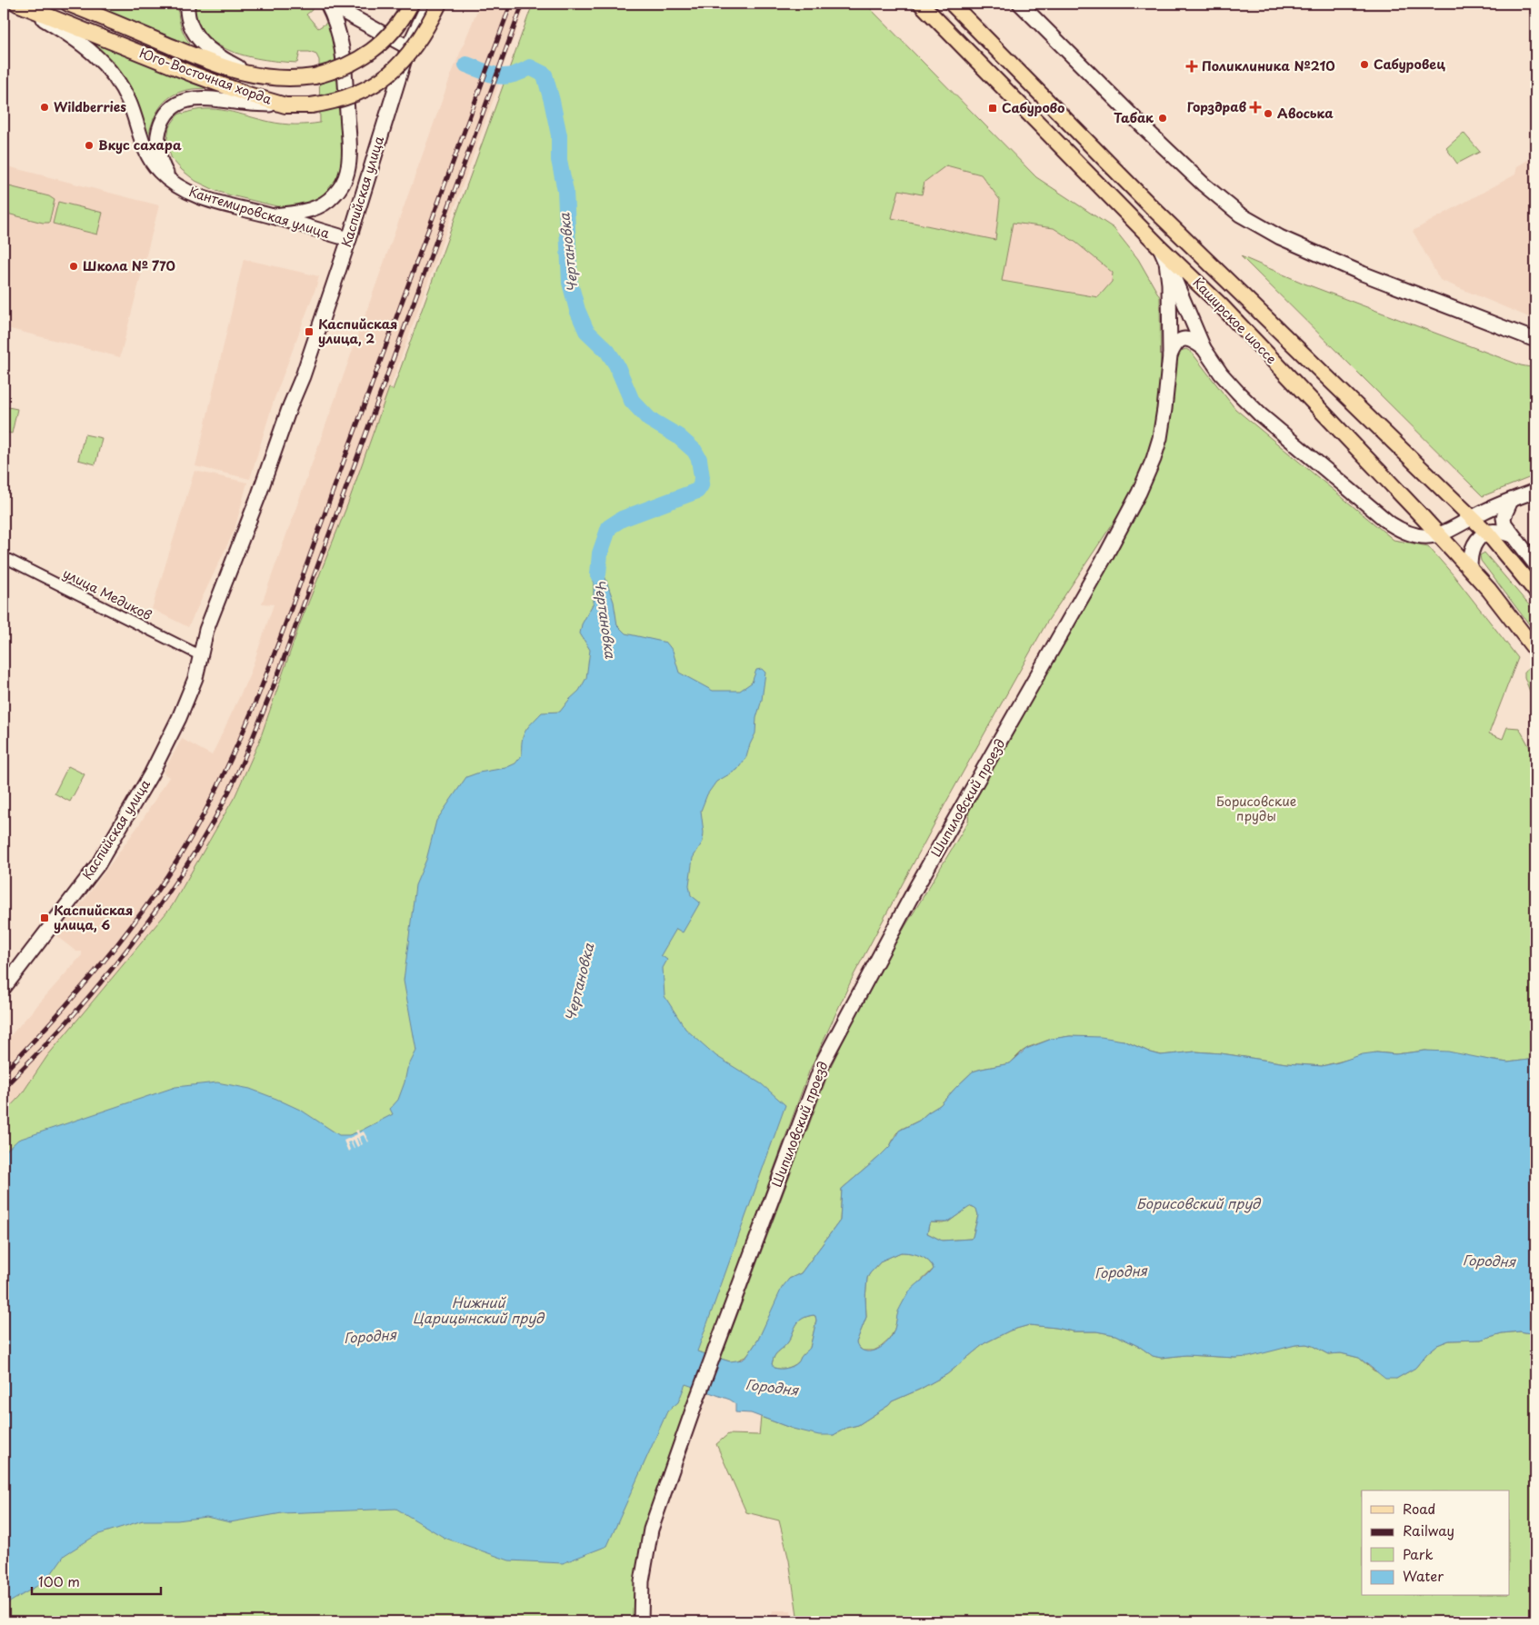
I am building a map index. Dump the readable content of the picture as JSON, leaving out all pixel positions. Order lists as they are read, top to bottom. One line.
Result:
{"streets":{"main road":["Юго-Восточная хорда","Каспийская улица","Кантемировская улица","Каширское шоссе","Шипиловский проезд"],"street":["улица Медиков"]},"crossings":[["Юго-Восточная хорда","Кантемировская улица"],["Каспийская улица","Кантемировская улица"],["Каспийская улица","улица Медиков"],["Каширское шоссе","Шипиловский проезд"]],"water":["Чертановка","Борисовский пруд","Городня","Нижний Царицынский пруд"],"parks":["Борисовские пруды"],"places":{"other":["Сабуровец","Wildberries","Авоська","Табак","Вкус сахара","Школа № 770"],"health":["Поликлиника №210","Горздрав"],"transit":["Сабурово","Каспийская улица, 2","Каспийская улица, 6"]},"legend":["Road","Railway","Park","Water"],"scale_bar":"100 m"}
